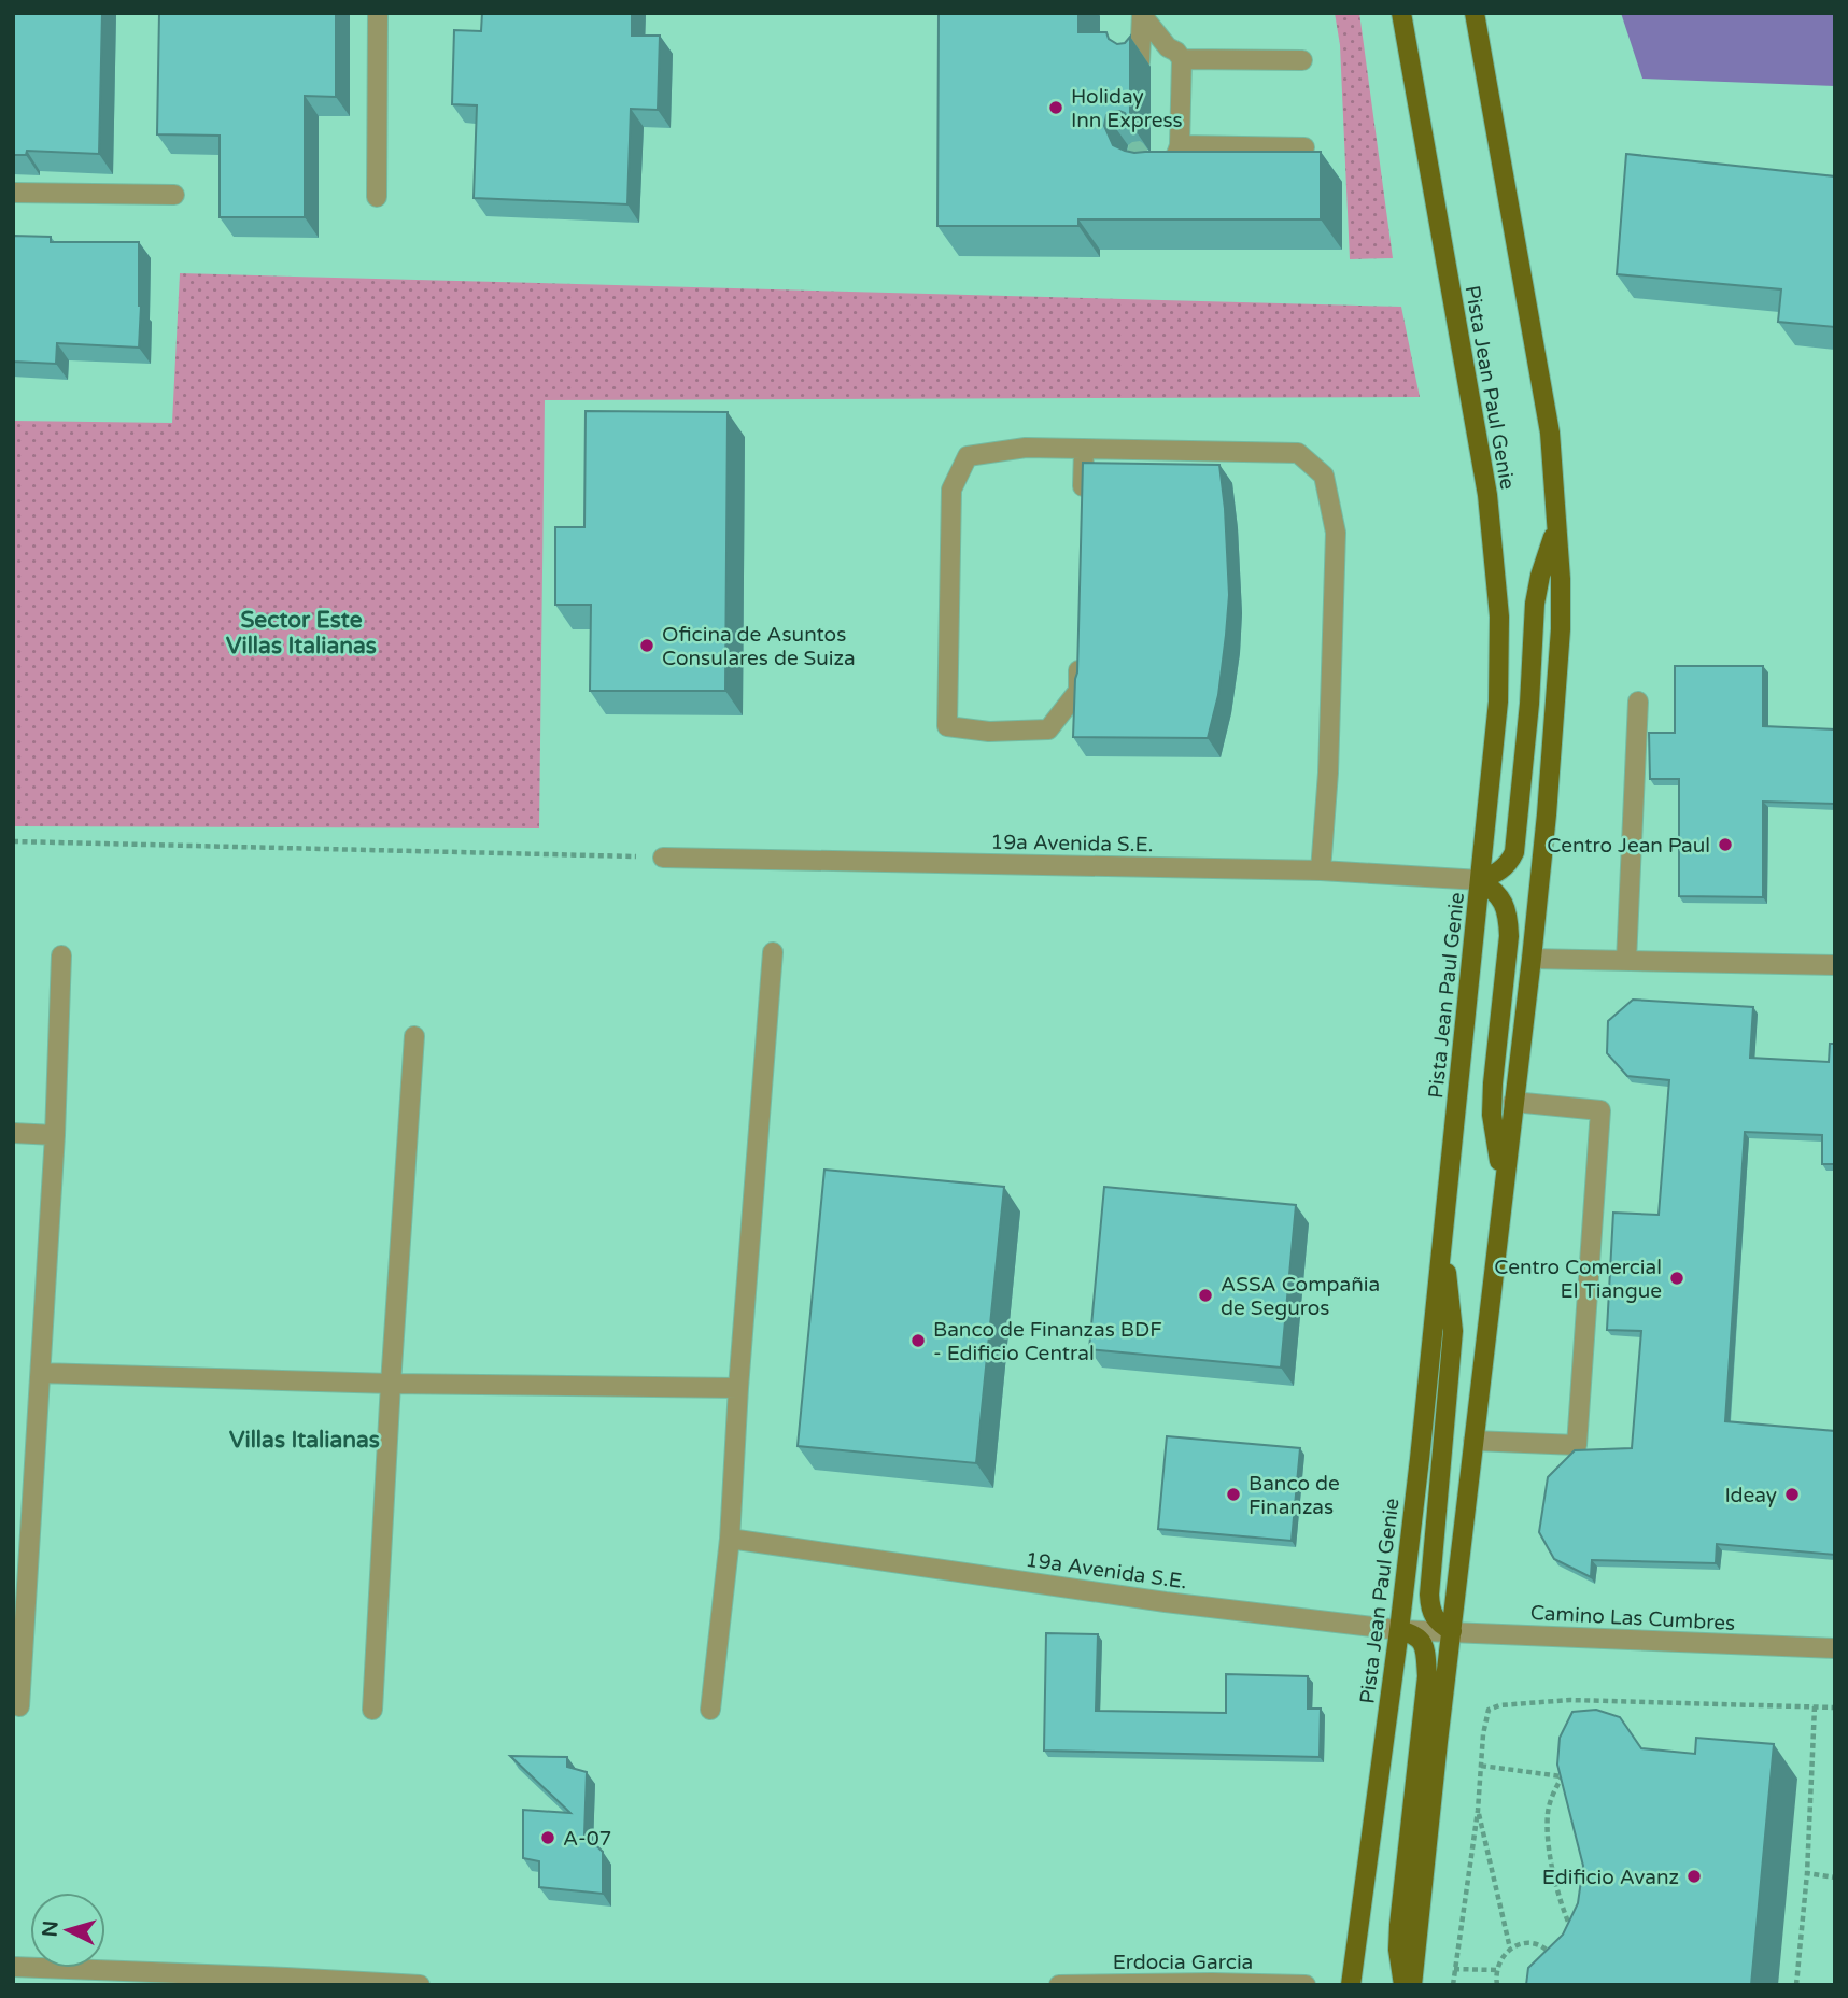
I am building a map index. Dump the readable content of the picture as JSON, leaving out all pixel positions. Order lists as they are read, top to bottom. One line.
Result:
{"streets":{"main road":["Pista Jean Paul Genie"],"street":["19a Avenida S.E.","Camino Las Cumbres","Erdocia Garcia"]},"crossings":[["Pista Jean Paul Genie","19a Avenida S.E."],["19a Avenida S.E.","Camino Las Cumbres"]],"districts":["Sector Este Villas Italianas","Villas Italianas"],"places":["Holiday Inn Express","Oficina de Asuntos Consulares de Suiza","Centro Jean Paul","Centro Comercial El Tiangue","ASSA Compañia de Seguros","Banco de Finanzas BDF - Edificio Central","Banco de Finanzas","Ideay","A-07","Edificio Avanz"],"north":"left"}
